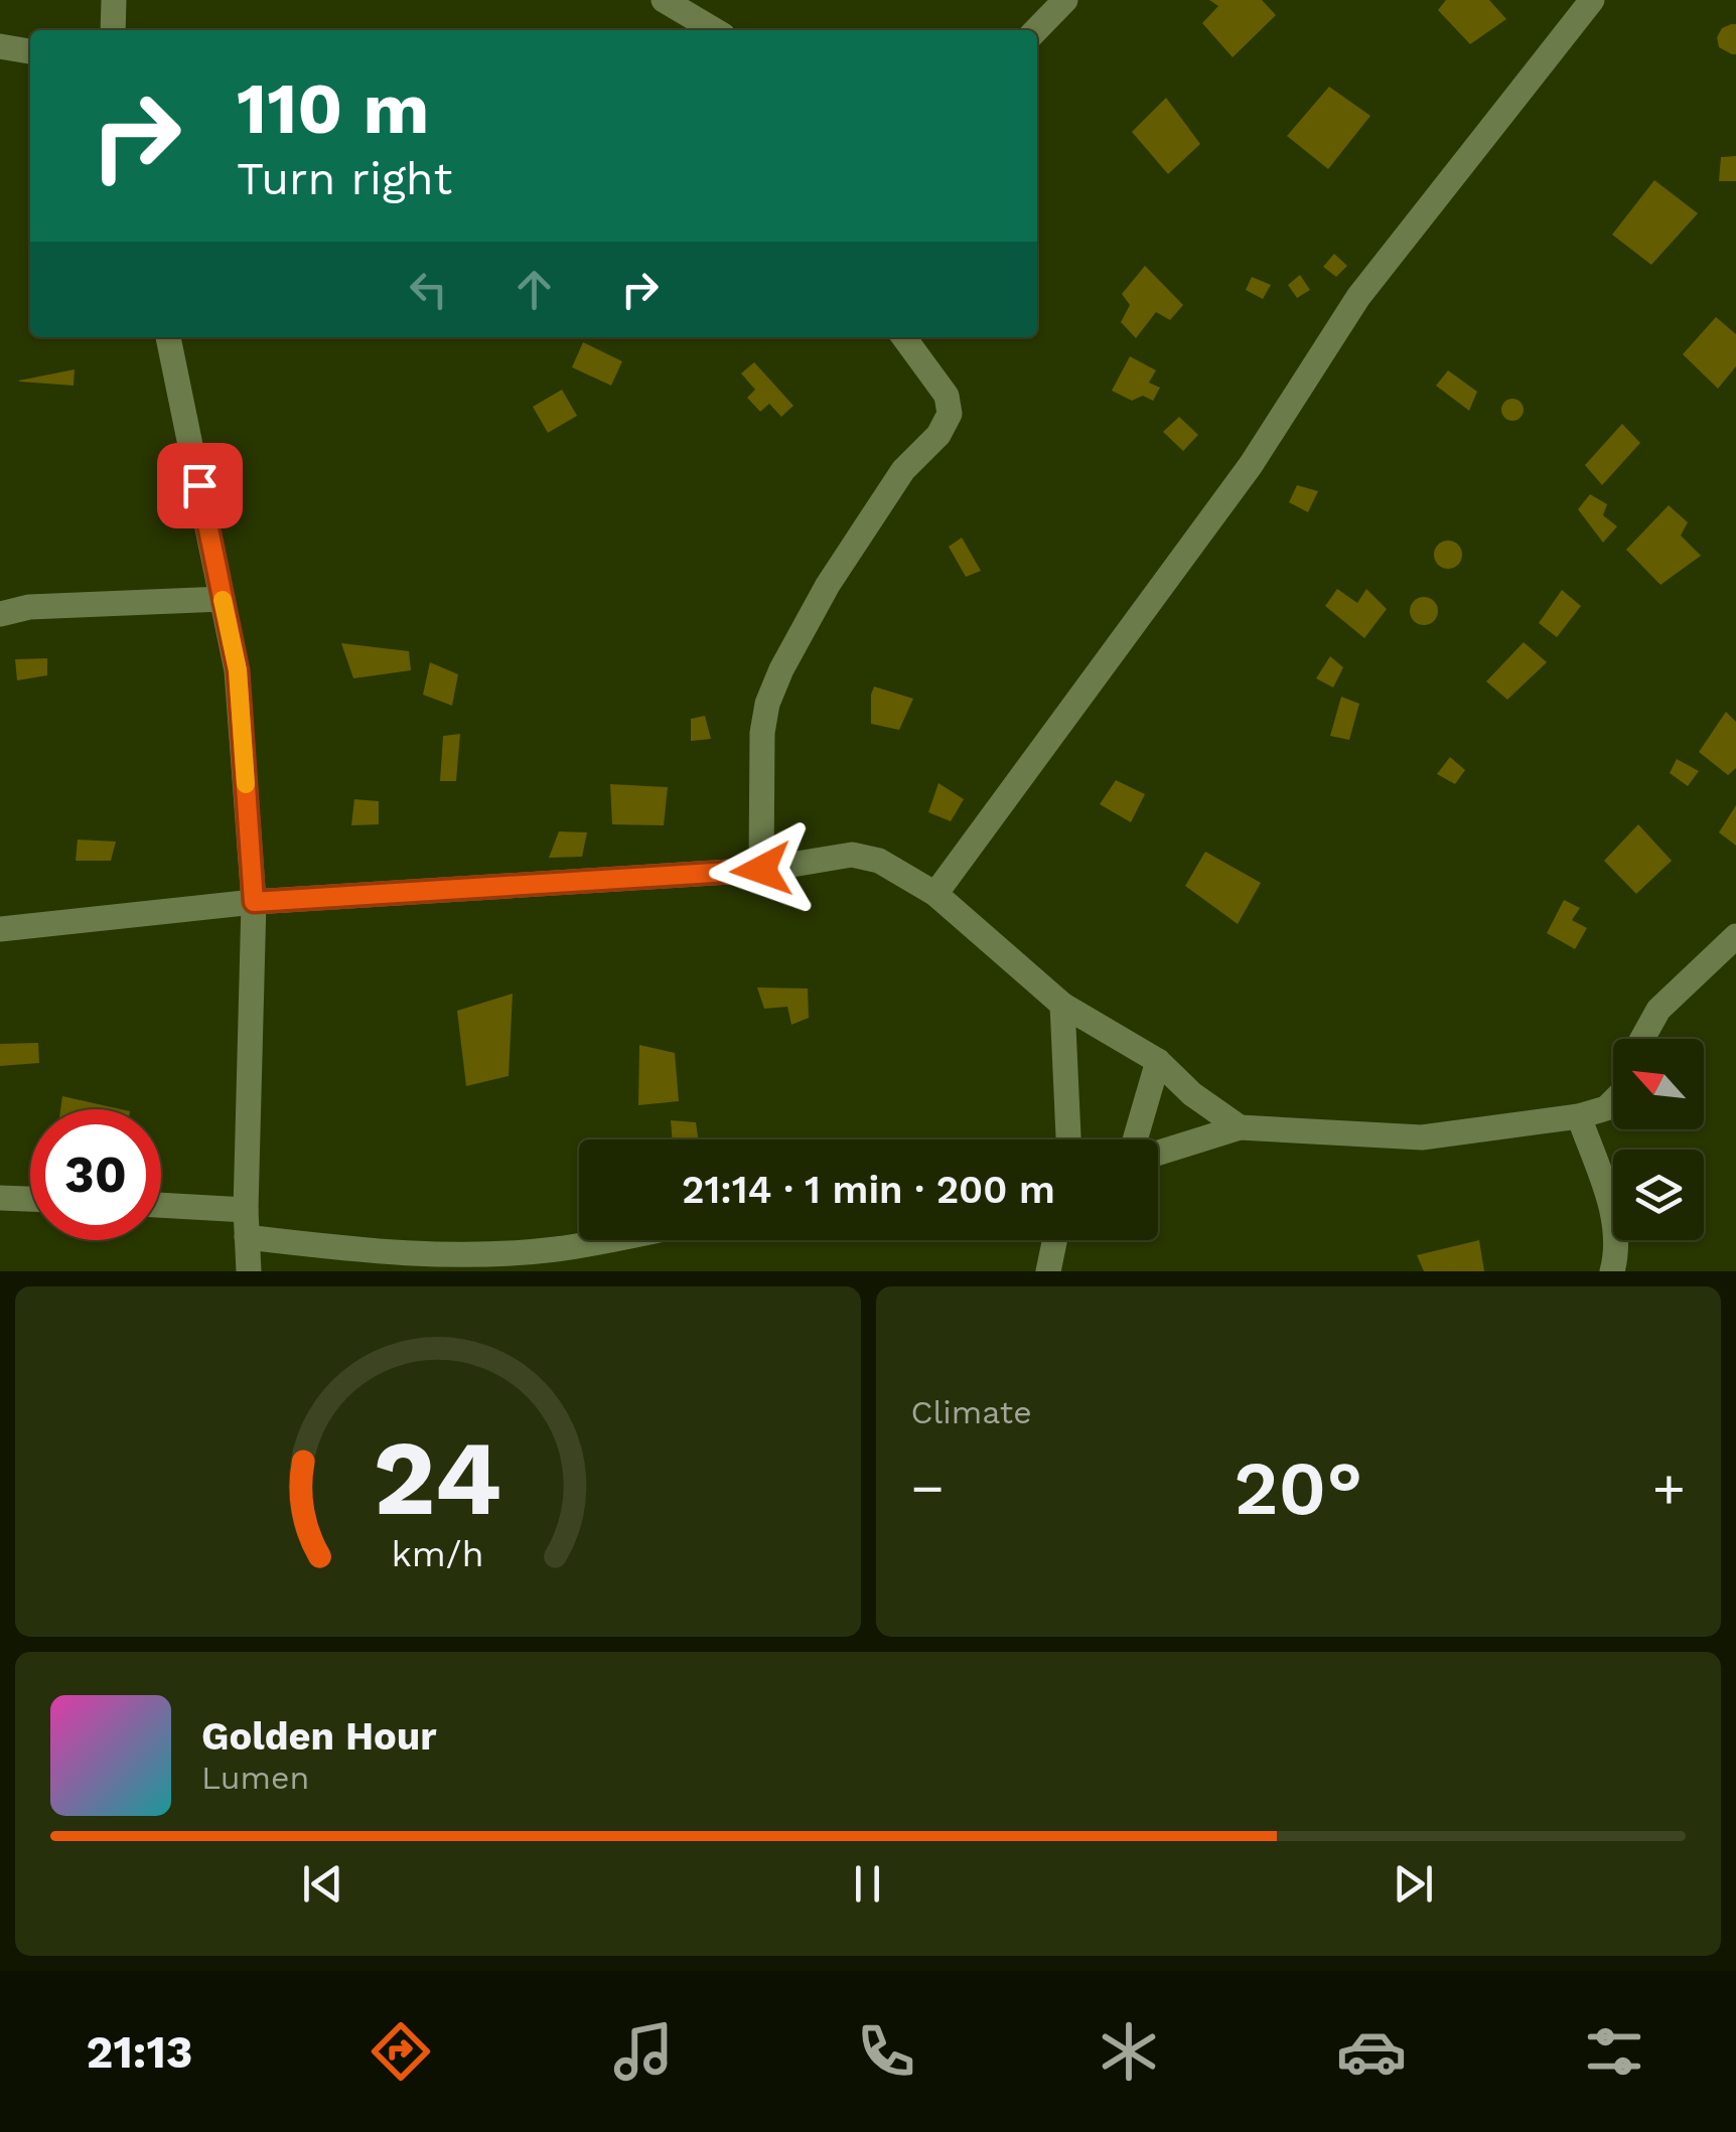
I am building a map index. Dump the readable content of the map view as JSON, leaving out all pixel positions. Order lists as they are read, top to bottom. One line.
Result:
{"north":"top left","page":{"turn":["110 m","Turn right"],"limit":"30","trip":"21:14 · 1 min · 200 m","tile":"Climate","heat":["−","20°","+"],"song":["Golden Hour","Lumen"],"tabs":"21:13","gauge":["24","km/h"]}}
